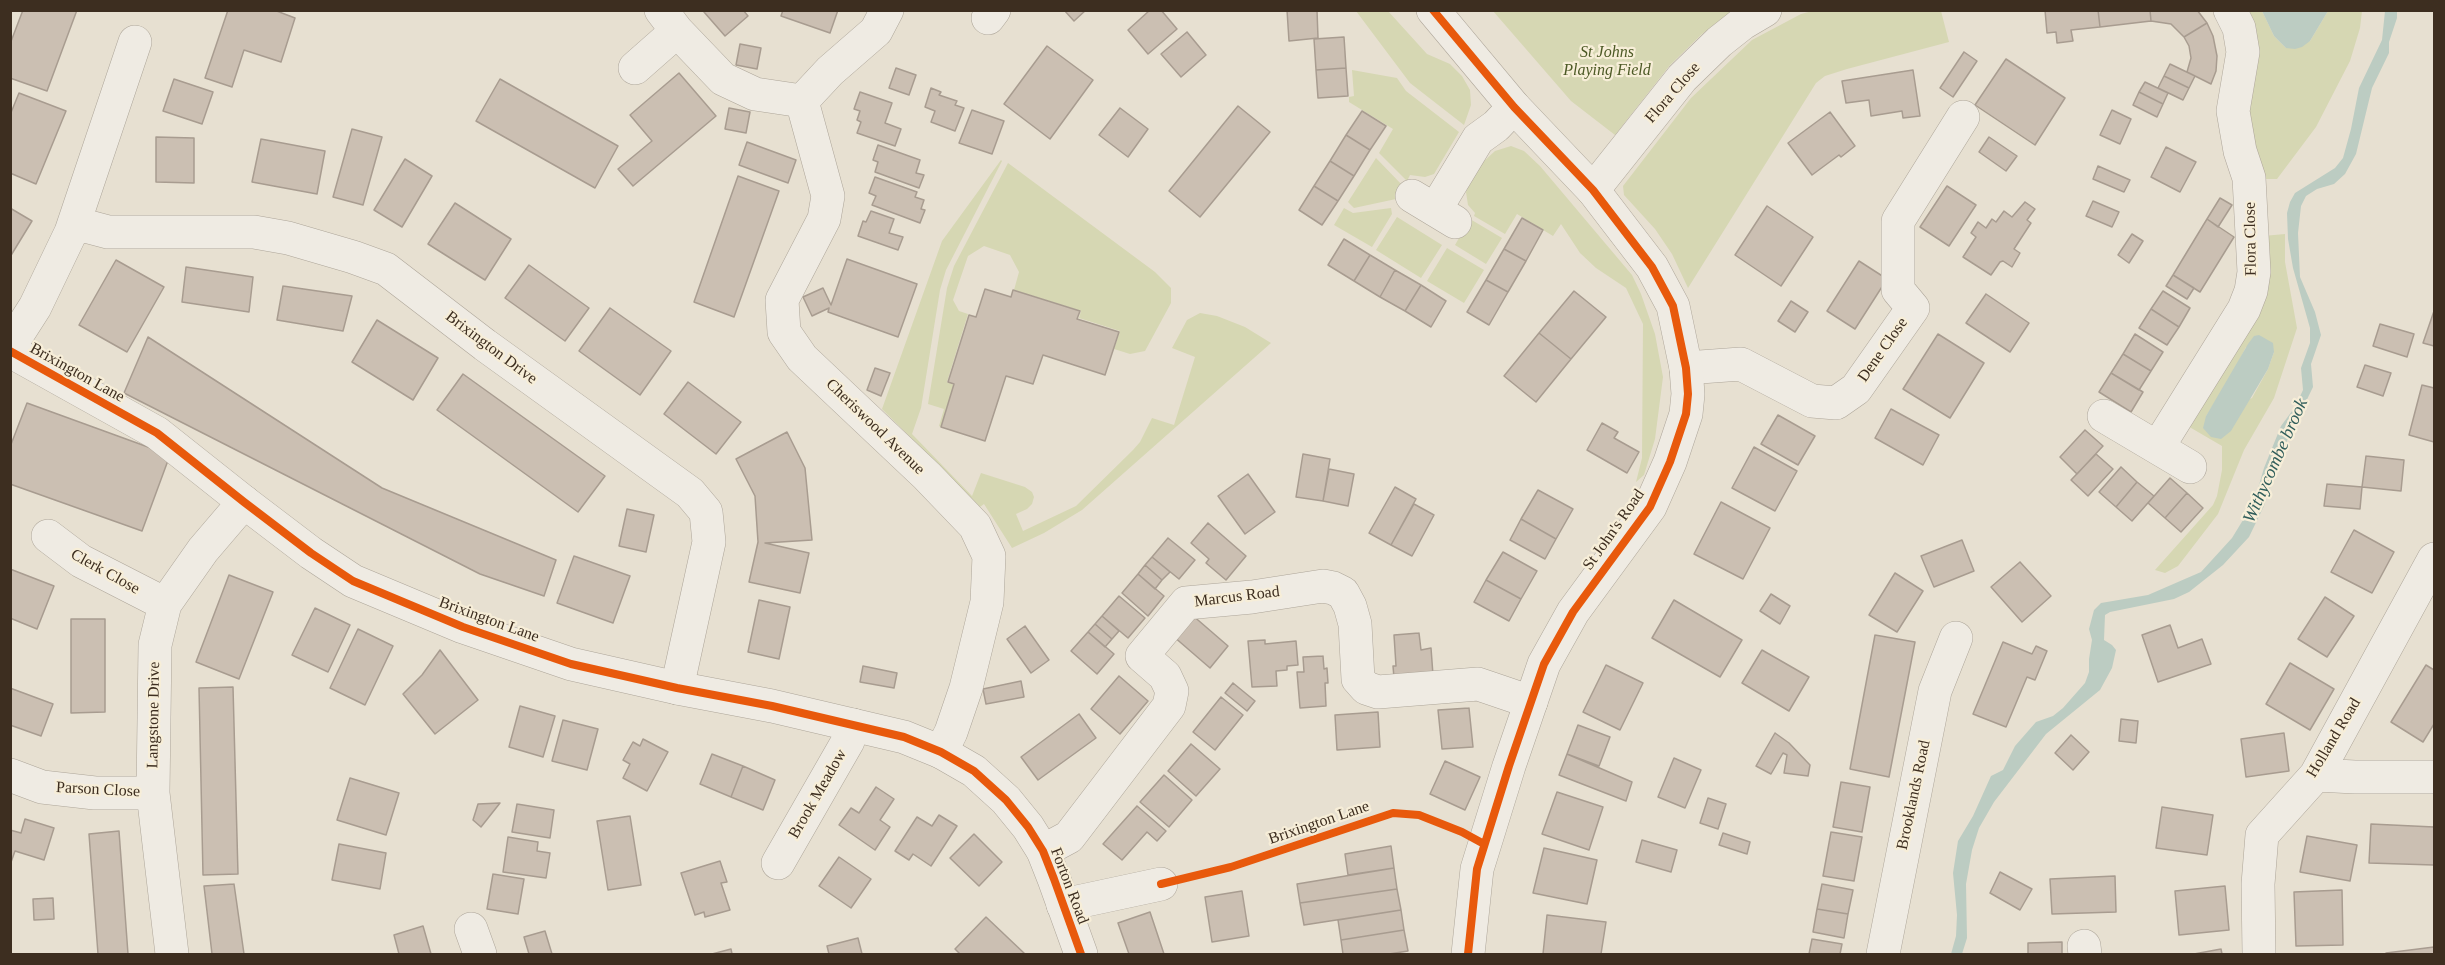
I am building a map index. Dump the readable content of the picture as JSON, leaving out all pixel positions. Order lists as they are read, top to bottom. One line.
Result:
{"streets":{"street":["Flora Close","Brixington Drive","Dene Close","Brixington Lane","Cheriswood Avenue","St John's Road","Clerk Close","Marcus Road","Langstone Drive","Holland Road","Parson Close","Brook Meadow","Brooklands Road","Forton Road"]},"crossings":[["Flora Close","St John's Road"],["Brixington Drive","Brixington Lane"],["Dene Close","St John's Road"],["Brixington Lane","Cheriswood Avenue"],["Brixington Lane","Langstone Drive"],["Brixington Lane","Brook Meadow"],["Brixington Lane","Forton Road"],["St John's Road","Marcus Road"],["Clerk Close","Langstone Drive"],["Marcus Road","Forton Road"],["Langstone Drive","Parson Close"]],"water":["Withycombe brook"],"parks":["St Johns Playing Field"]}
